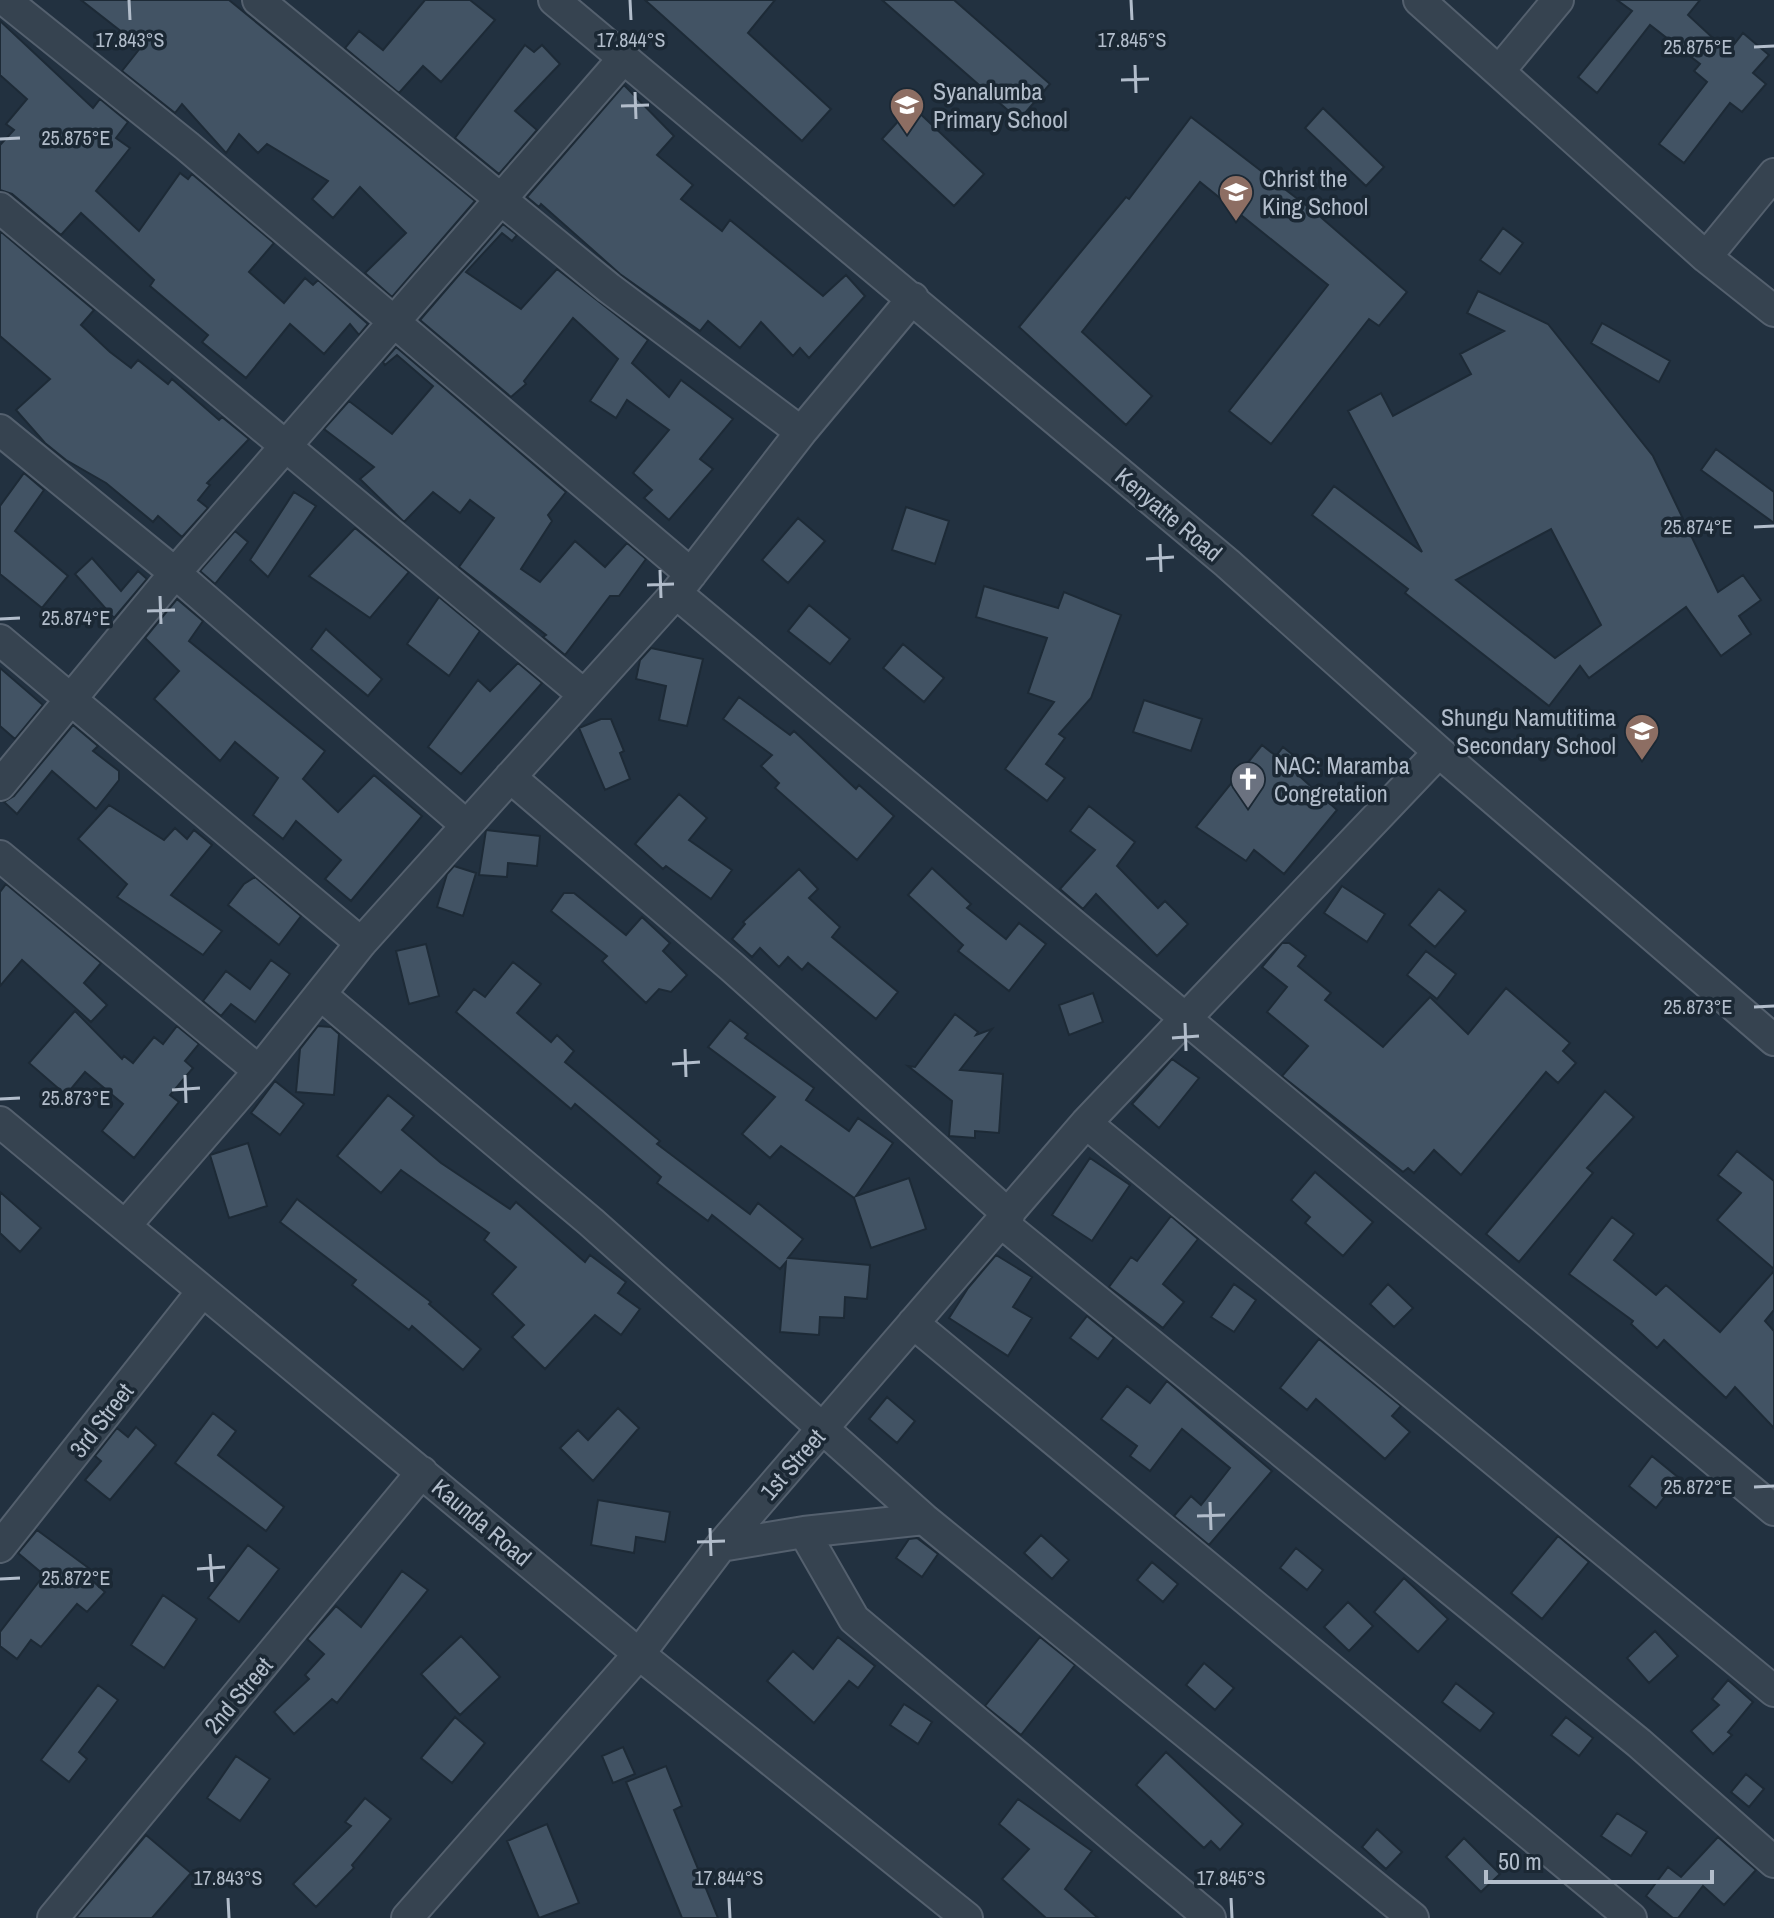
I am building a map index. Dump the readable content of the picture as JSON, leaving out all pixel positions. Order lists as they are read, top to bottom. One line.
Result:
{"streets":{"street":["Kenyatte Road","3rd Street","1st Street","Kaunda Road","2nd Street"]},"crossings":[["Kenyatte Road","1st Street"],["3rd Street","Kaunda Road"],["1st Street","Kaunda Road"],["Kaunda Road","2nd Street"]],"places":{"school or university":["Syanalumba Primary School","Christ the King School","Shungu Namutitima Secondary School"],"church":["NAC: Maramba Congretation"]},"scale_bar":"50 m","coordinates":["17.843°S","17.844°S","17.845°S","25.875°E","25.874°E","25.873°E","25.872°E"]}
